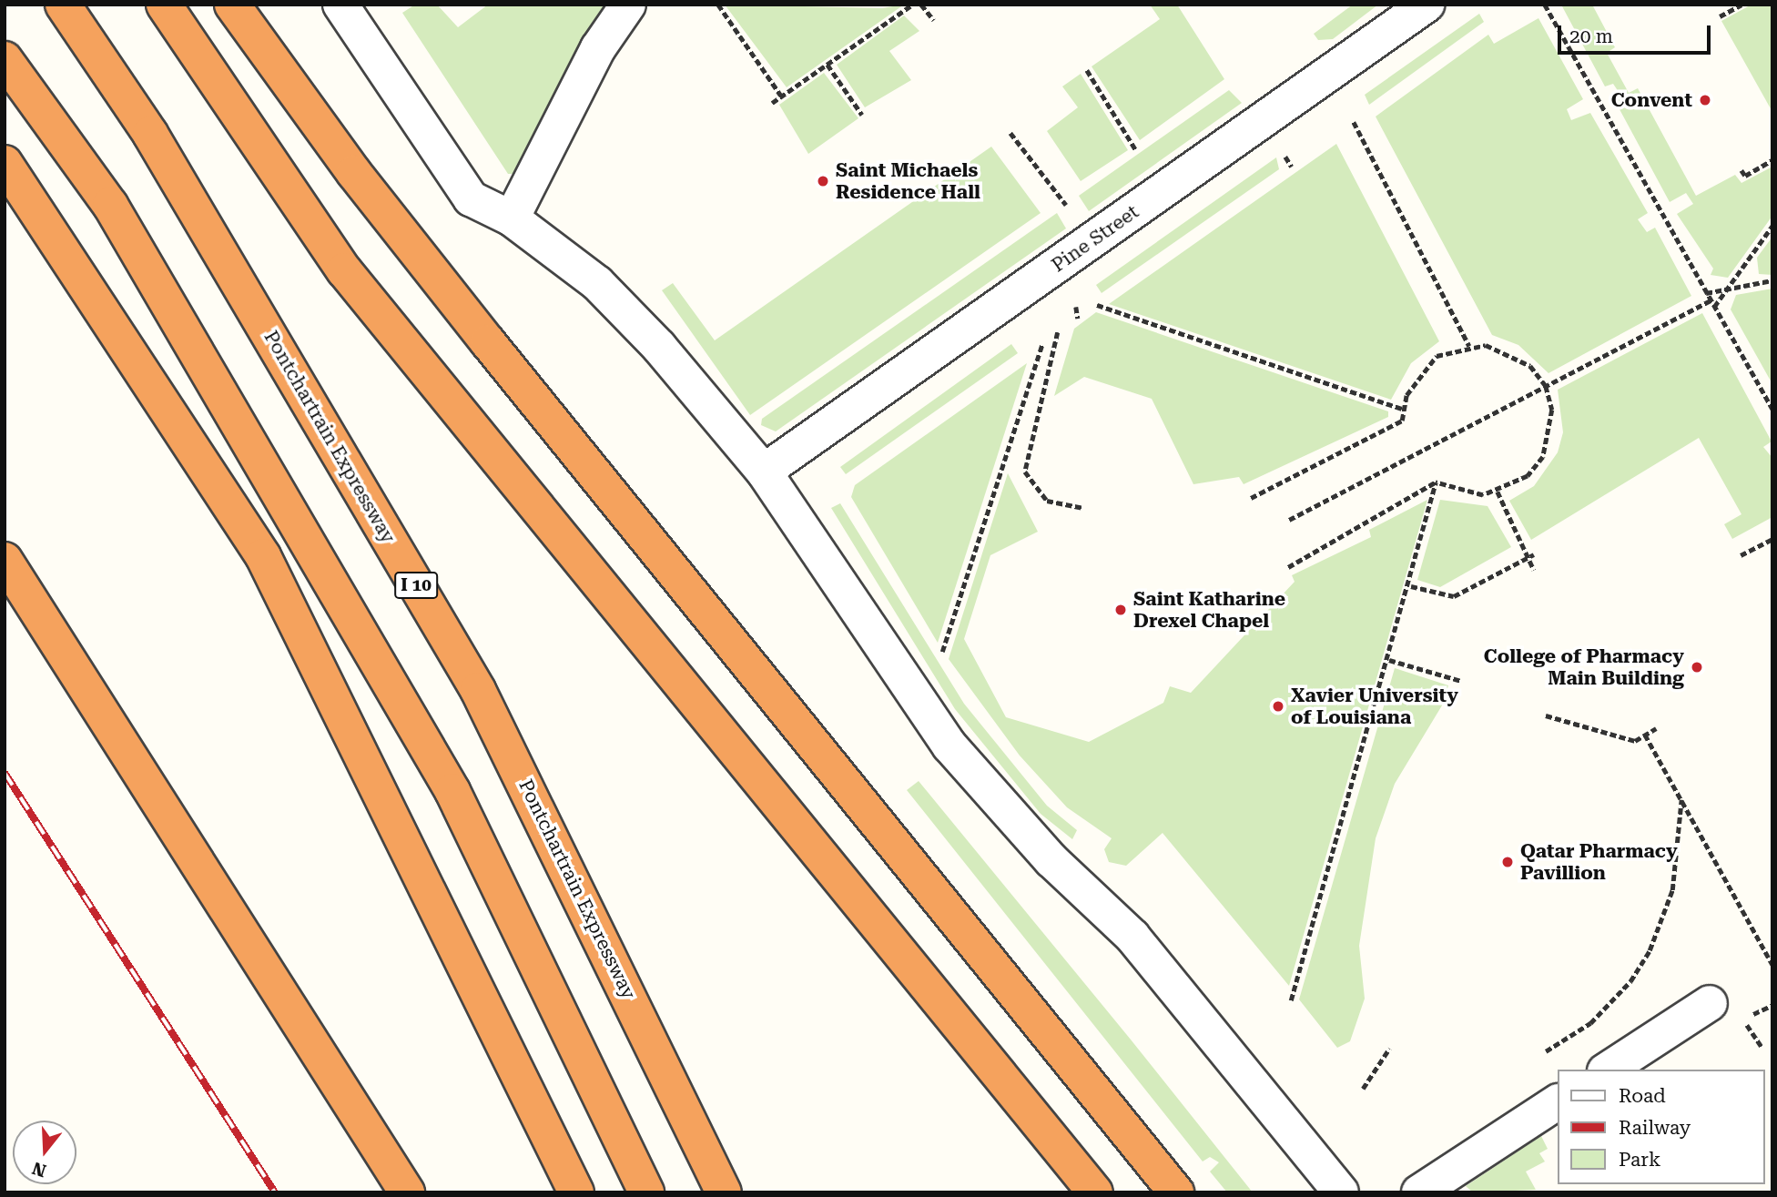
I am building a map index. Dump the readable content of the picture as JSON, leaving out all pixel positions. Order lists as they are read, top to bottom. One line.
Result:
{"streets":{"highway":["Pontchartrain Expressway","I 10"],"street":["Pine Street"]},"places":["Convent","Saint Michaels Residence Hall","Saint Katharine Drexel Chapel","College of Pharmacy Main Building","Xavier University of Louisiana","Qatar Pharmacy Pavillion"],"legend":["Road","Railway","Park"],"scale_bar":"20 m","north":"bottom"}
